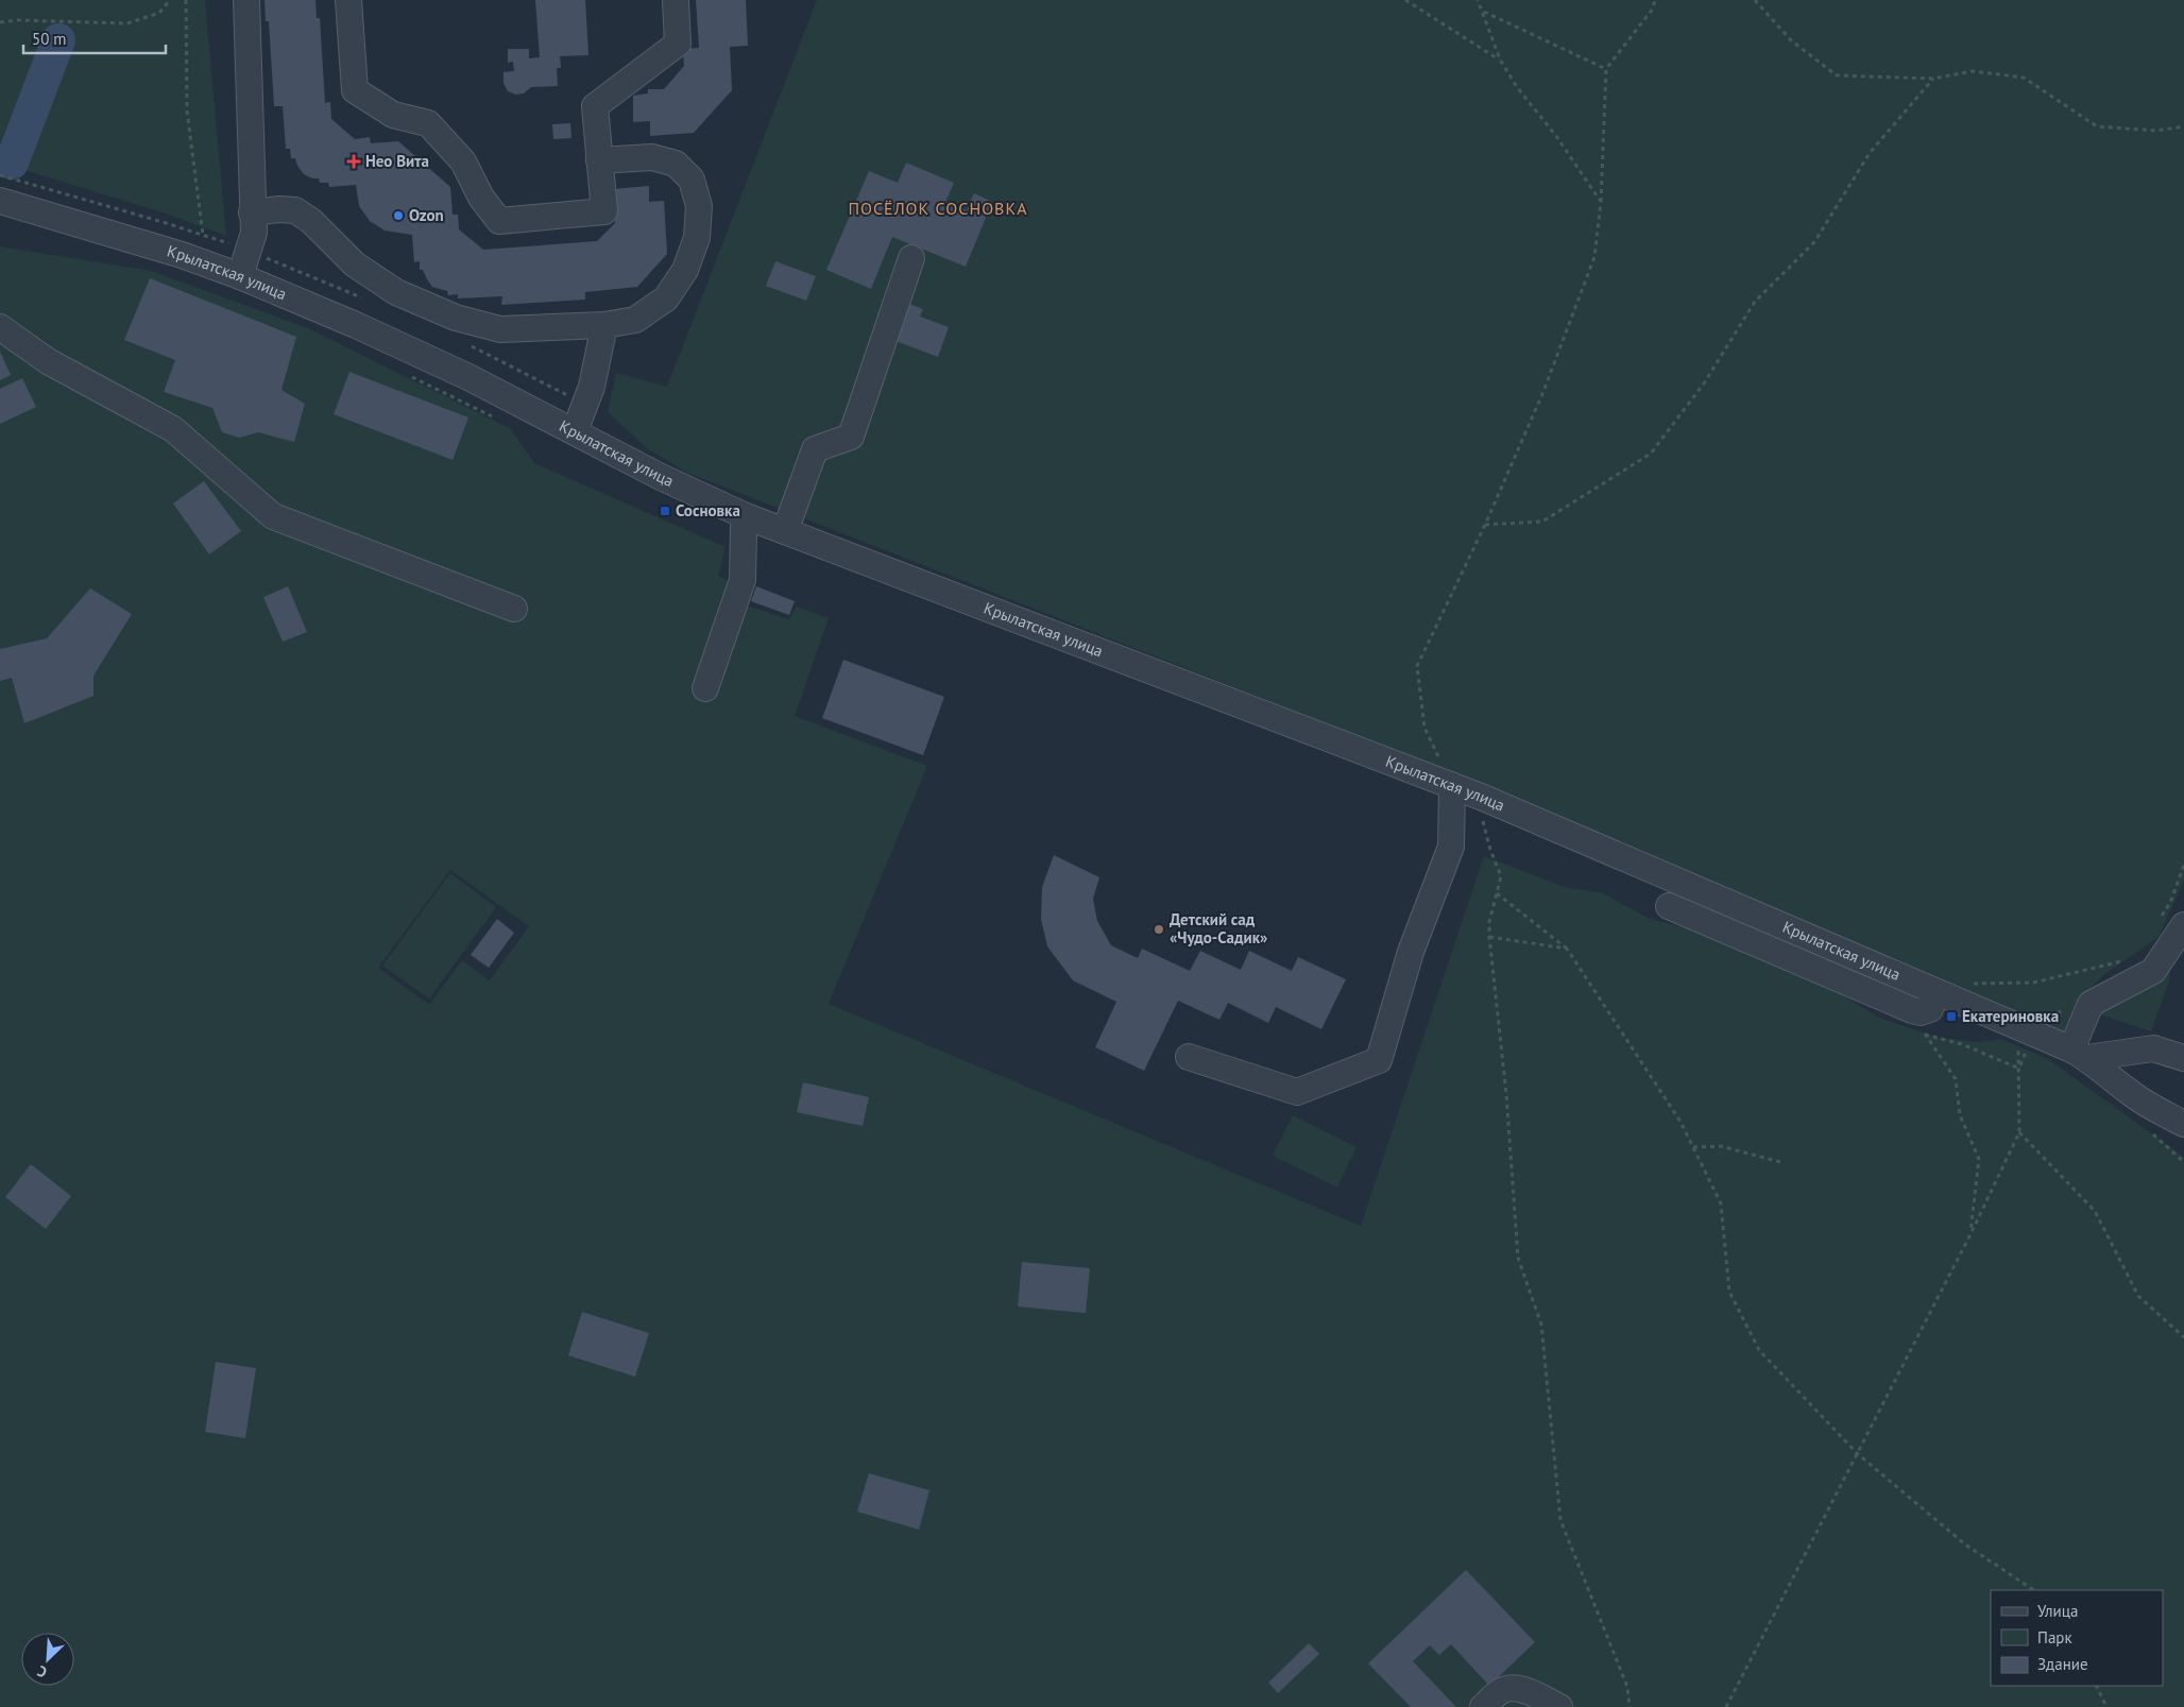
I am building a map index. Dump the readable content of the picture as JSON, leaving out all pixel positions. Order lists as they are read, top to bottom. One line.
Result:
{"streets":{"street":["Крылатская улица"]},"districts":["ПОСЁЛОК СОСНОВКА"],"places":{"health":["Нео Вита"],"other":["Ozon","Детский сад «Чудо-Садик»"],"transit":["Сосновка","Екатериновка"]},"legend":["Улица","Парк","Здание"],"scale_bar":"50 m","north":"bottom left"}
